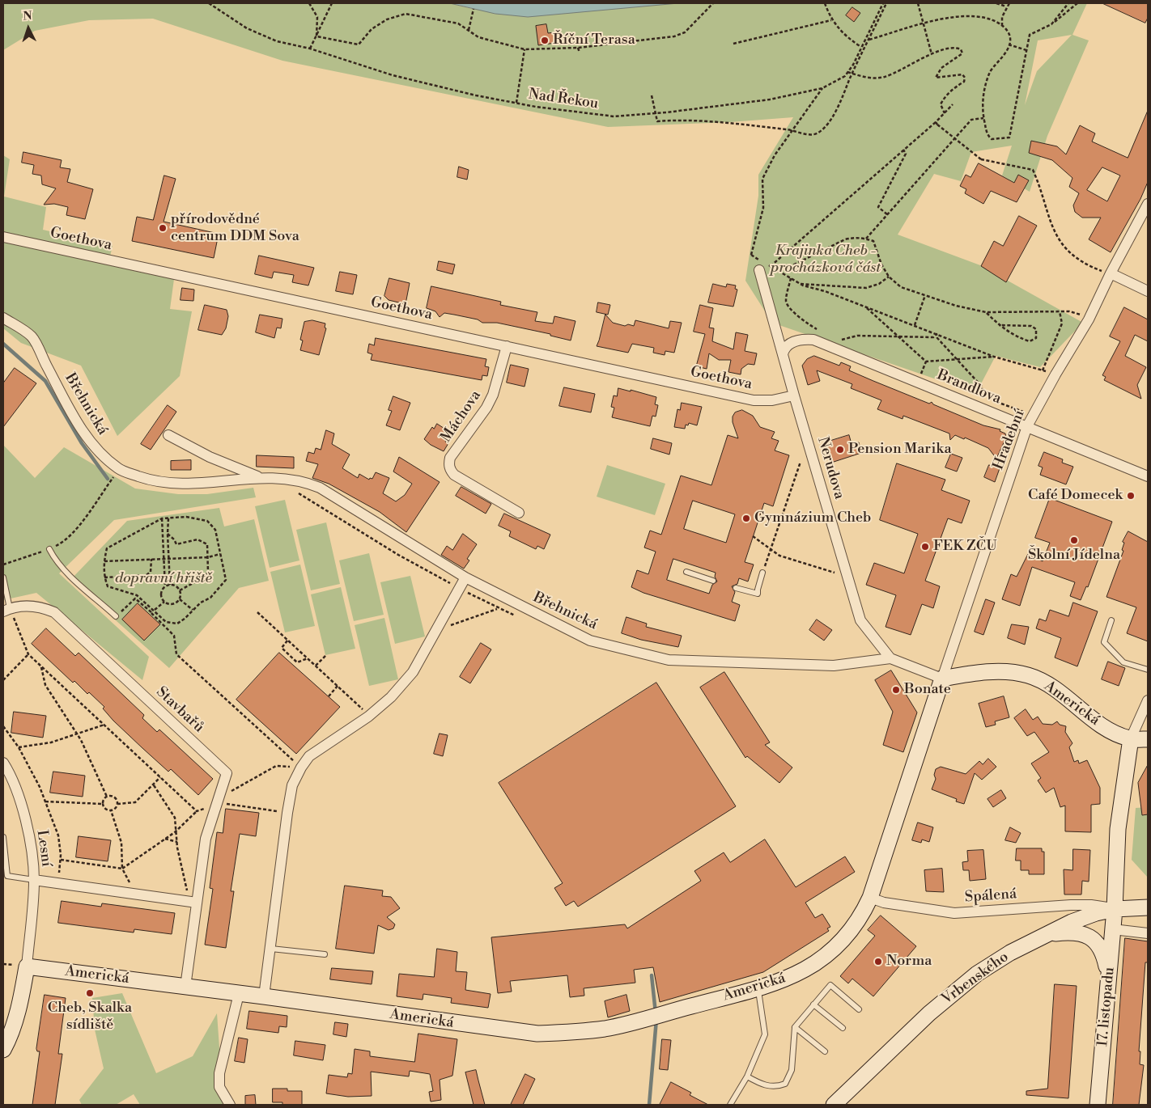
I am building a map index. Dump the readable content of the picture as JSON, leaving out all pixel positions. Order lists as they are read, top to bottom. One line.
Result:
{"streets":{"street":["Goethova","Brandlova","Břehnická","Máchova","Hradební","Nerudova","Americká","Stavbařů","Lesní","Spálená","Vrbenského","17. listopadu"],"path":["Nad Řekou"]},"crossings":[["Goethova","Máchova"],["Goethova","Nerudova"],["Brandlova","Hradební"],["Brandlova","Nerudova"],["Břehnická","Nerudova"],["Hradební","Americká"],["Americká","Stavbařů"],["Americká","Lesní"],["Americká","Spálená"],["Spálená","Vrbenského"],["Spálená","17. listopadu"],["Vrbenského","17. listopadu"]],"parks":["Krajinka Cheb - procházková část","dopravní hřiště"],"places":["Říční Terasa","přírodovědné centrum DDM Sova","Pension Marika","Café Domecek","Gymnázium Cheb","Školní Jídelna","FEK ZČU","Bonate","Norma","Cheb, Skalka sídliště"],"north":"top"}
